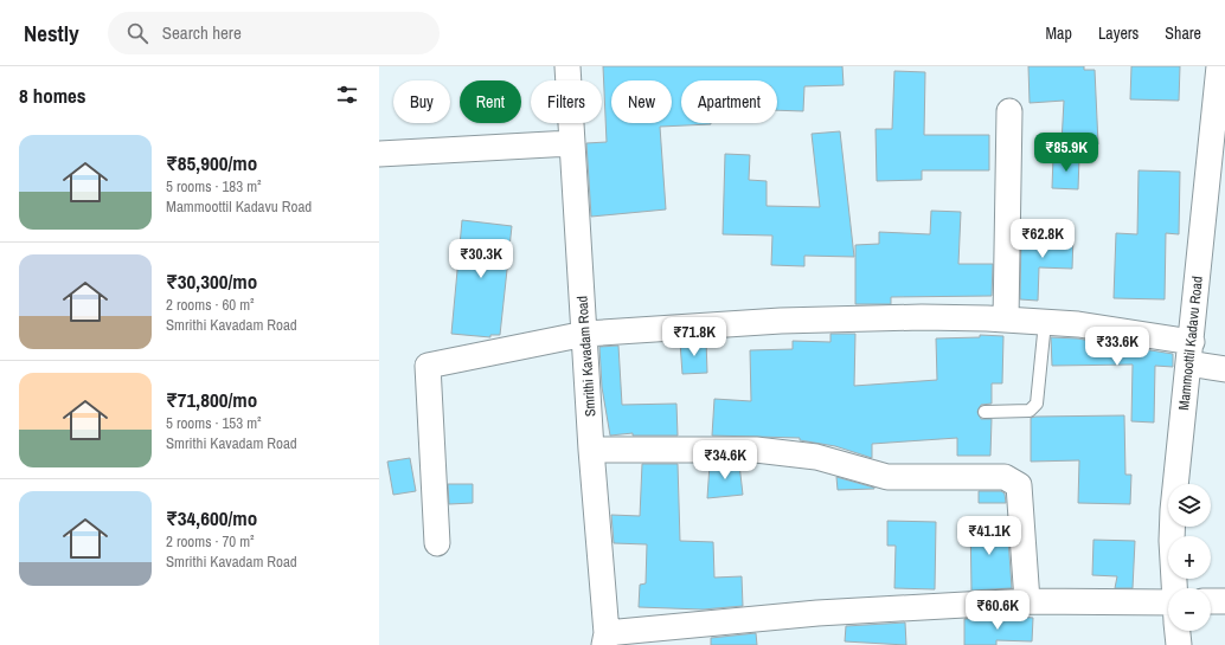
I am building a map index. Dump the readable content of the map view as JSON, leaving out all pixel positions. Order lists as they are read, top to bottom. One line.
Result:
{"streets":{"street":["Mammoottil Kadavu Road","Smrithi Kavadam Road"]},"page":{"header":"Nestly","search":"Search here","nav":["Map","Layers","Share"],"heading":"8 homes","chip":["Buy","Rent","Filters","New","Apartment"],"list":[{"name":"₹85,900/mo","note":"5 rooms · 183 m² · Mammoottil Kadavu Road"},{"name":"₹30,300/mo","note":"2 rooms · 60 m² · Smrithi Kavadam Road"},{"name":"₹71,800/mo","note":"5 rooms · 153 m² · Smrithi Kavadam Road"},{"name":"₹34,600/mo","note":"2 rooms · 70 m² · Smrithi Kavadam Road"}],"price":["₹85.9K","₹62.8K","₹30.3K","₹71.8K","₹33.6K","₹34.6K","₹41.1K","₹60.6K"],"map_buttons":["+","−"]}}
